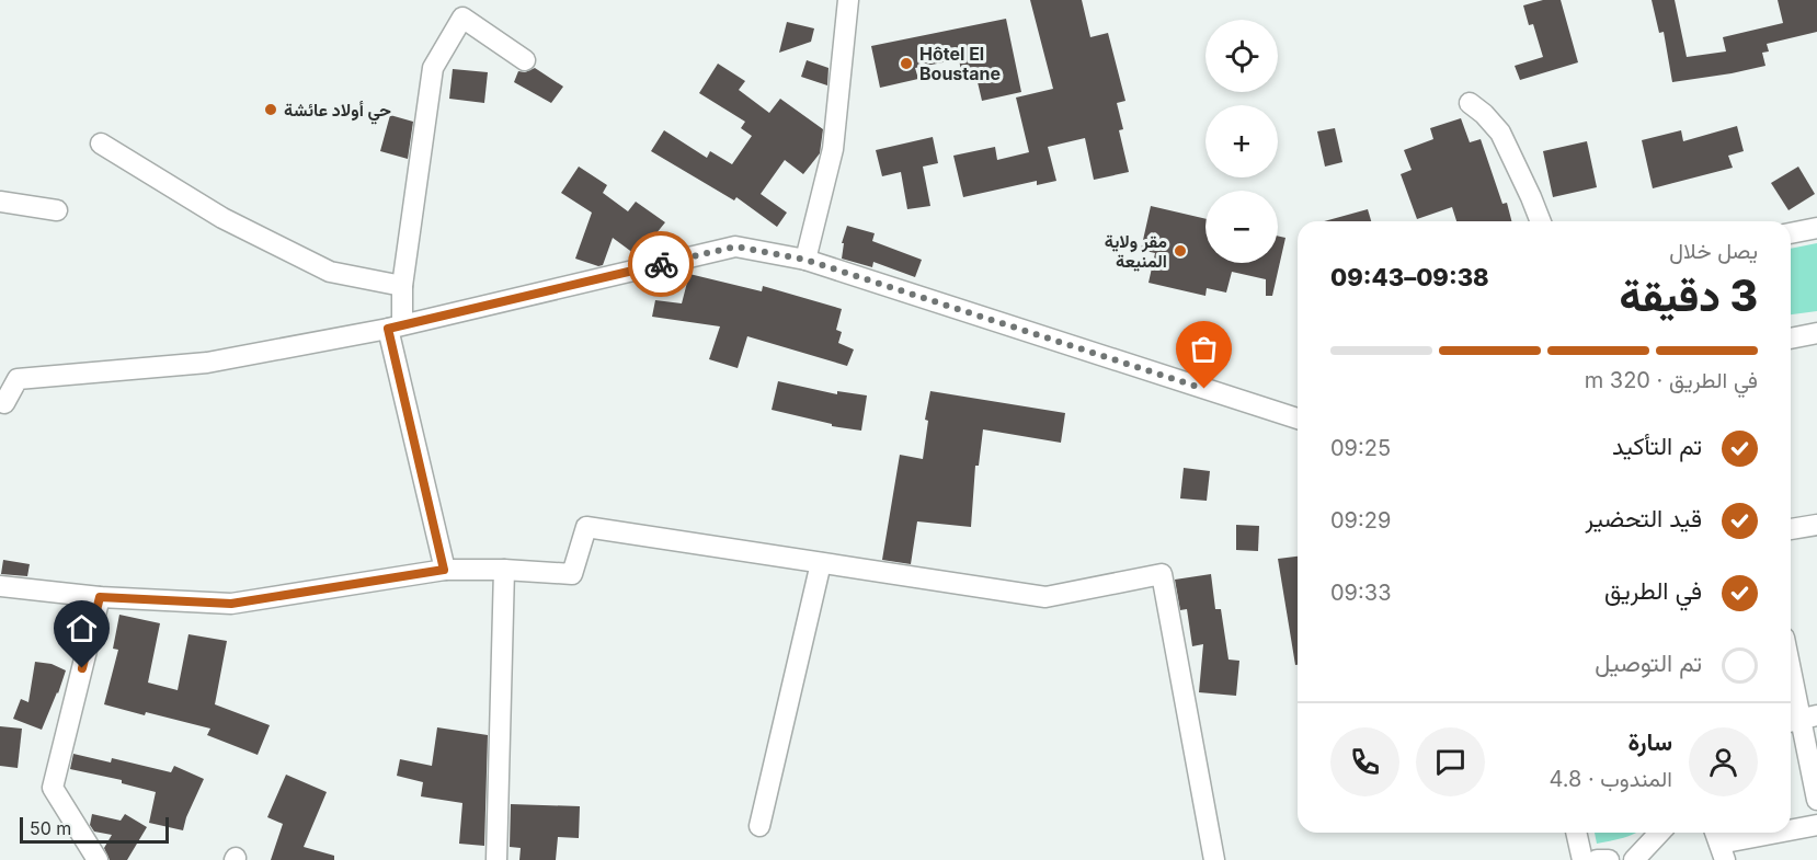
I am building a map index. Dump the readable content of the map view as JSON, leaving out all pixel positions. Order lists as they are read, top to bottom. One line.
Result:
{"places":["Hôtel El Boustane","حي أولاد عائشة","مقر ولاية المنيعة"],"scale_bar":"50 m","page":{"map_buttons":["+","−"],"heading":["3 دقيقة","يصل خلال","09:38–09:43"],"panel":["سارة","المندوب · 4.8"],"bar":"في الطريق · 320 m","list":[["تم التأكيد","09:25"],["قيد التحضير","09:29"],["في الطريق","09:33"],"تم التوصيل"],"scale":"50 m"}}
